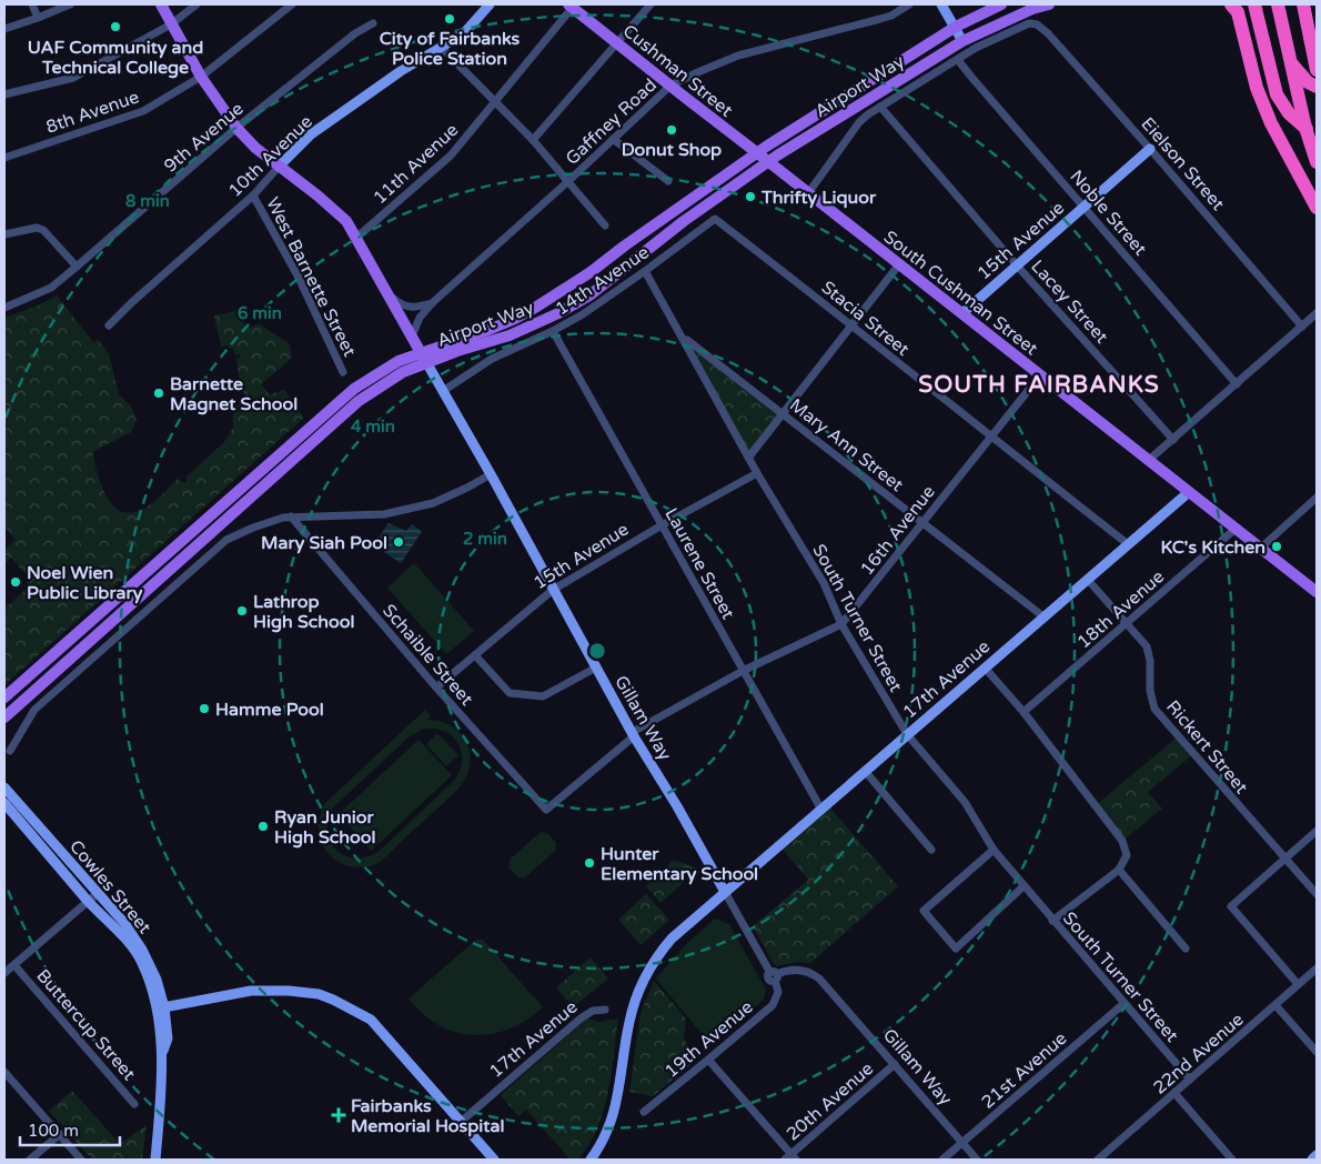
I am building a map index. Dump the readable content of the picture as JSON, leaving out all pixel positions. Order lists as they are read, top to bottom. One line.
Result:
{"streets":{"main road":["Cushman Street","Airport Way","South Cushman Street"],"street":["8th Avenue","Gaffney Road","9th Avenue","10th Avenue","11th Avenue","Eielson Street","Noble Street","15th Avenue","West Barnette Street","14th Avenue","Lacey Street","Stacia Street","Mary Ann Street","16th Avenue","Laurene Street","18th Avenue","South Turner Street","Schaible Street","17th Avenue","Gillam Way","Rickert Street","Cowles Street","Buttercup Street","19th Avenue","22nd Avenue","21st Avenue","20th Avenue"]},"crossings":[["Cushman Street","Airport Way"],["Cushman Street","Gaffney Road"],["Cushman Street","11th Avenue"],["Cushman Street","South Cushman Street"],["Airport Way","South Cushman Street"],["Airport Way","Gillam Way"],["10th Avenue","West Barnette Street"],["Eielson Street","Noble Street"],["Eielson Street","15th Avenue"],["Noble Street","15th Avenue"],["15th Avenue","South Cushman Street"],["15th Avenue","Lacey Street"],["15th Avenue","Laurene Street"],["15th Avenue","South Turner Street"],["15th Avenue","Schaible Street"],["15th Avenue","Gillam Way"],["14th Avenue","Stacia Street"],["14th Avenue","Laurene Street"],["14th Avenue","South Turner Street"],["14th Avenue","Gillam Way"],["South Cushman Street","16th Avenue"],["South Cushman Street","18th Avenue"],["South Cushman Street","17th Avenue"],["Stacia Street","16th Avenue"],["Stacia Street","17th Avenue"],["Mary Ann Street","16th Avenue"],["Mary Ann Street","South Turner Street"],["Mary Ann Street","17th Avenue"],["16th Avenue","Laurene Street"],["16th Avenue","South Turner Street"],["16th Avenue","Schaible Street"],["16th Avenue","Gillam Way"],["Laurene Street","17th Avenue"],["18th Avenue","Rickert Street"],["South Turner Street","17th Avenue"],["South Turner Street","22nd Avenue"],["South Turner Street","21st Avenue"],["17th Avenue","Gillam Way"],["17th Avenue","Rickert Street"],["Gillam Way","19th Avenue"],["Gillam Way","21st Avenue"],["Gillam Way","20th Avenue"]],"districts":["SOUTH FAIRBANKS"],"places":{"other":["City of Fairbanks Police Station","UAF Community and Technical College","Donut Shop","Thrifty Liquor","Barnette Magnet School","Mary Siah Pool","KC's Kitchen","Noel Wien Public Library","Lathrop High School","Hamme Pool","Ryan Junior High School","Hunter Elementary School"],"health":["Fairbanks Memorial Hospital"]},"scale_bar":"100 m","rings":["8 min","6 min","4 min","2 min"]}
